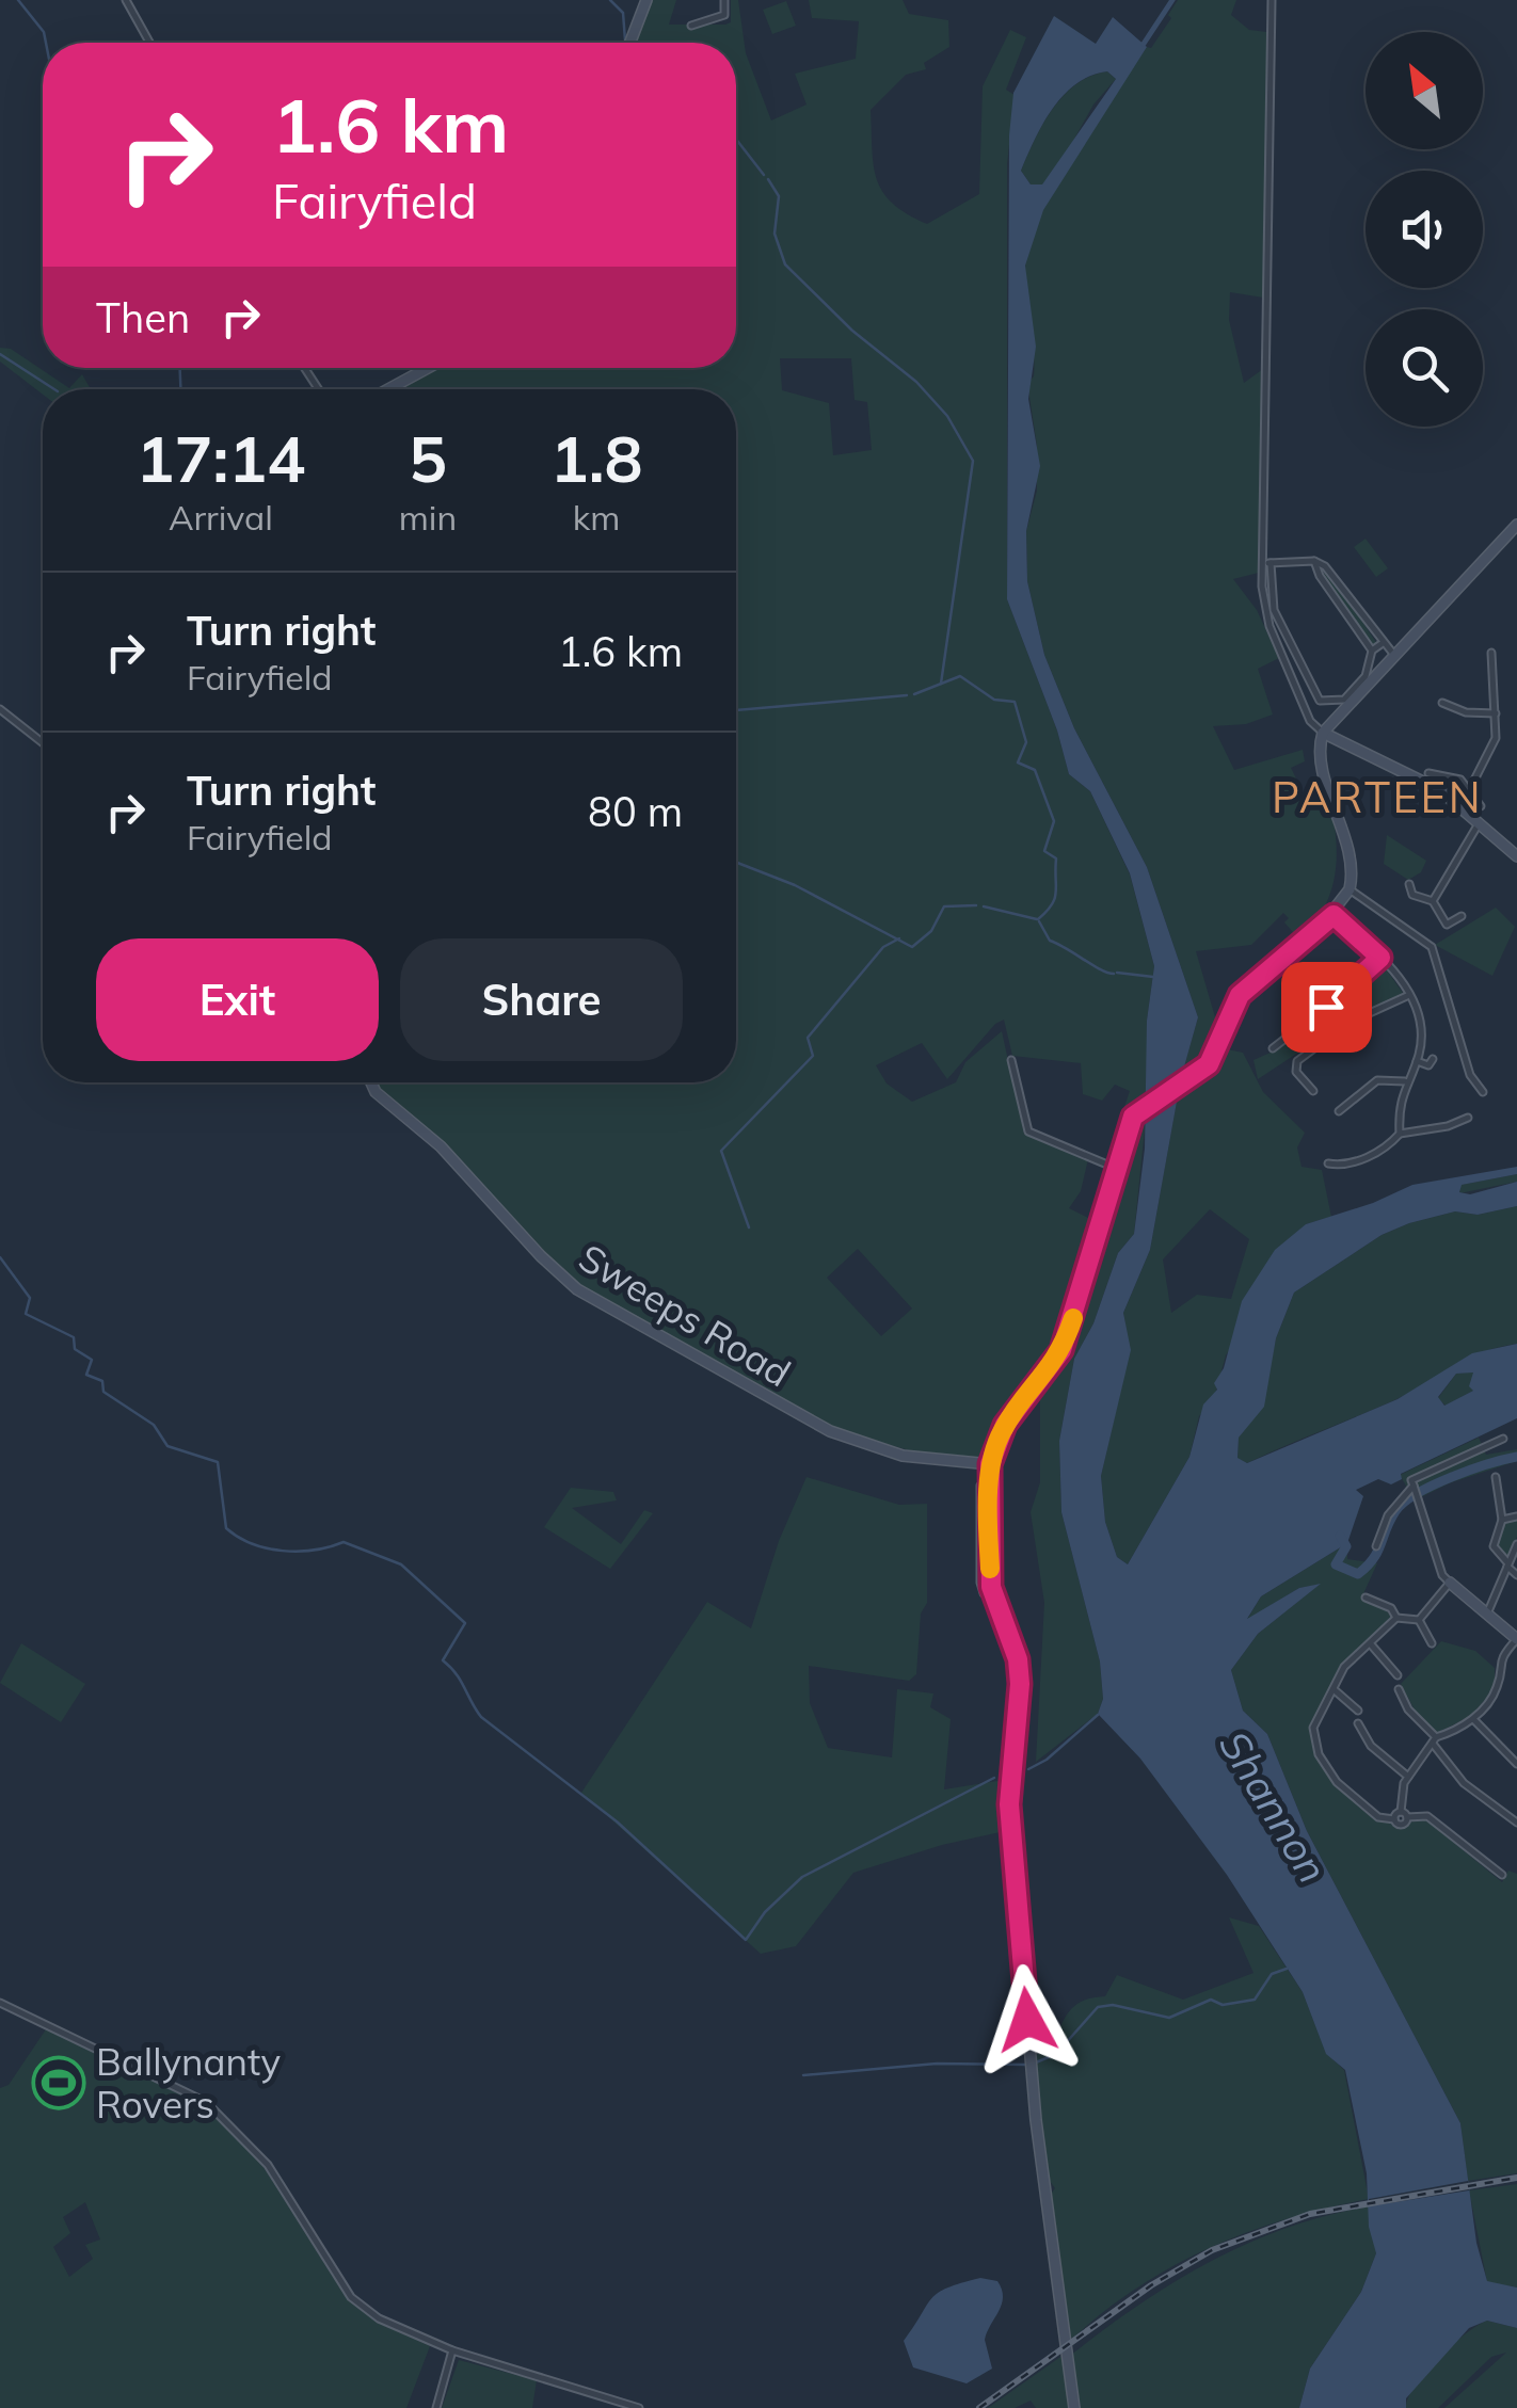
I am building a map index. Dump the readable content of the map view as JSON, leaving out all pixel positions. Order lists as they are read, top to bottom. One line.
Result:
{"streets":{"main road":["Sweeps Road"]},"districts":["PARTEEN"],"water":["Shannon"],"places":{"sports":["Ballynanty Rovers"]},"north":"top left","page":{"turn":["1.6 km","Fairyfield"],"then":"Then","eta":["17:14","Arrival","5","min","1.8","km"],"list":[{"name":"Turn right","note":"Fairyfield","value":"1.6 km"},{"name":"Turn right","note":"Fairyfield","value":"80 m"}],"buttons":["Exit","Share"]}}
